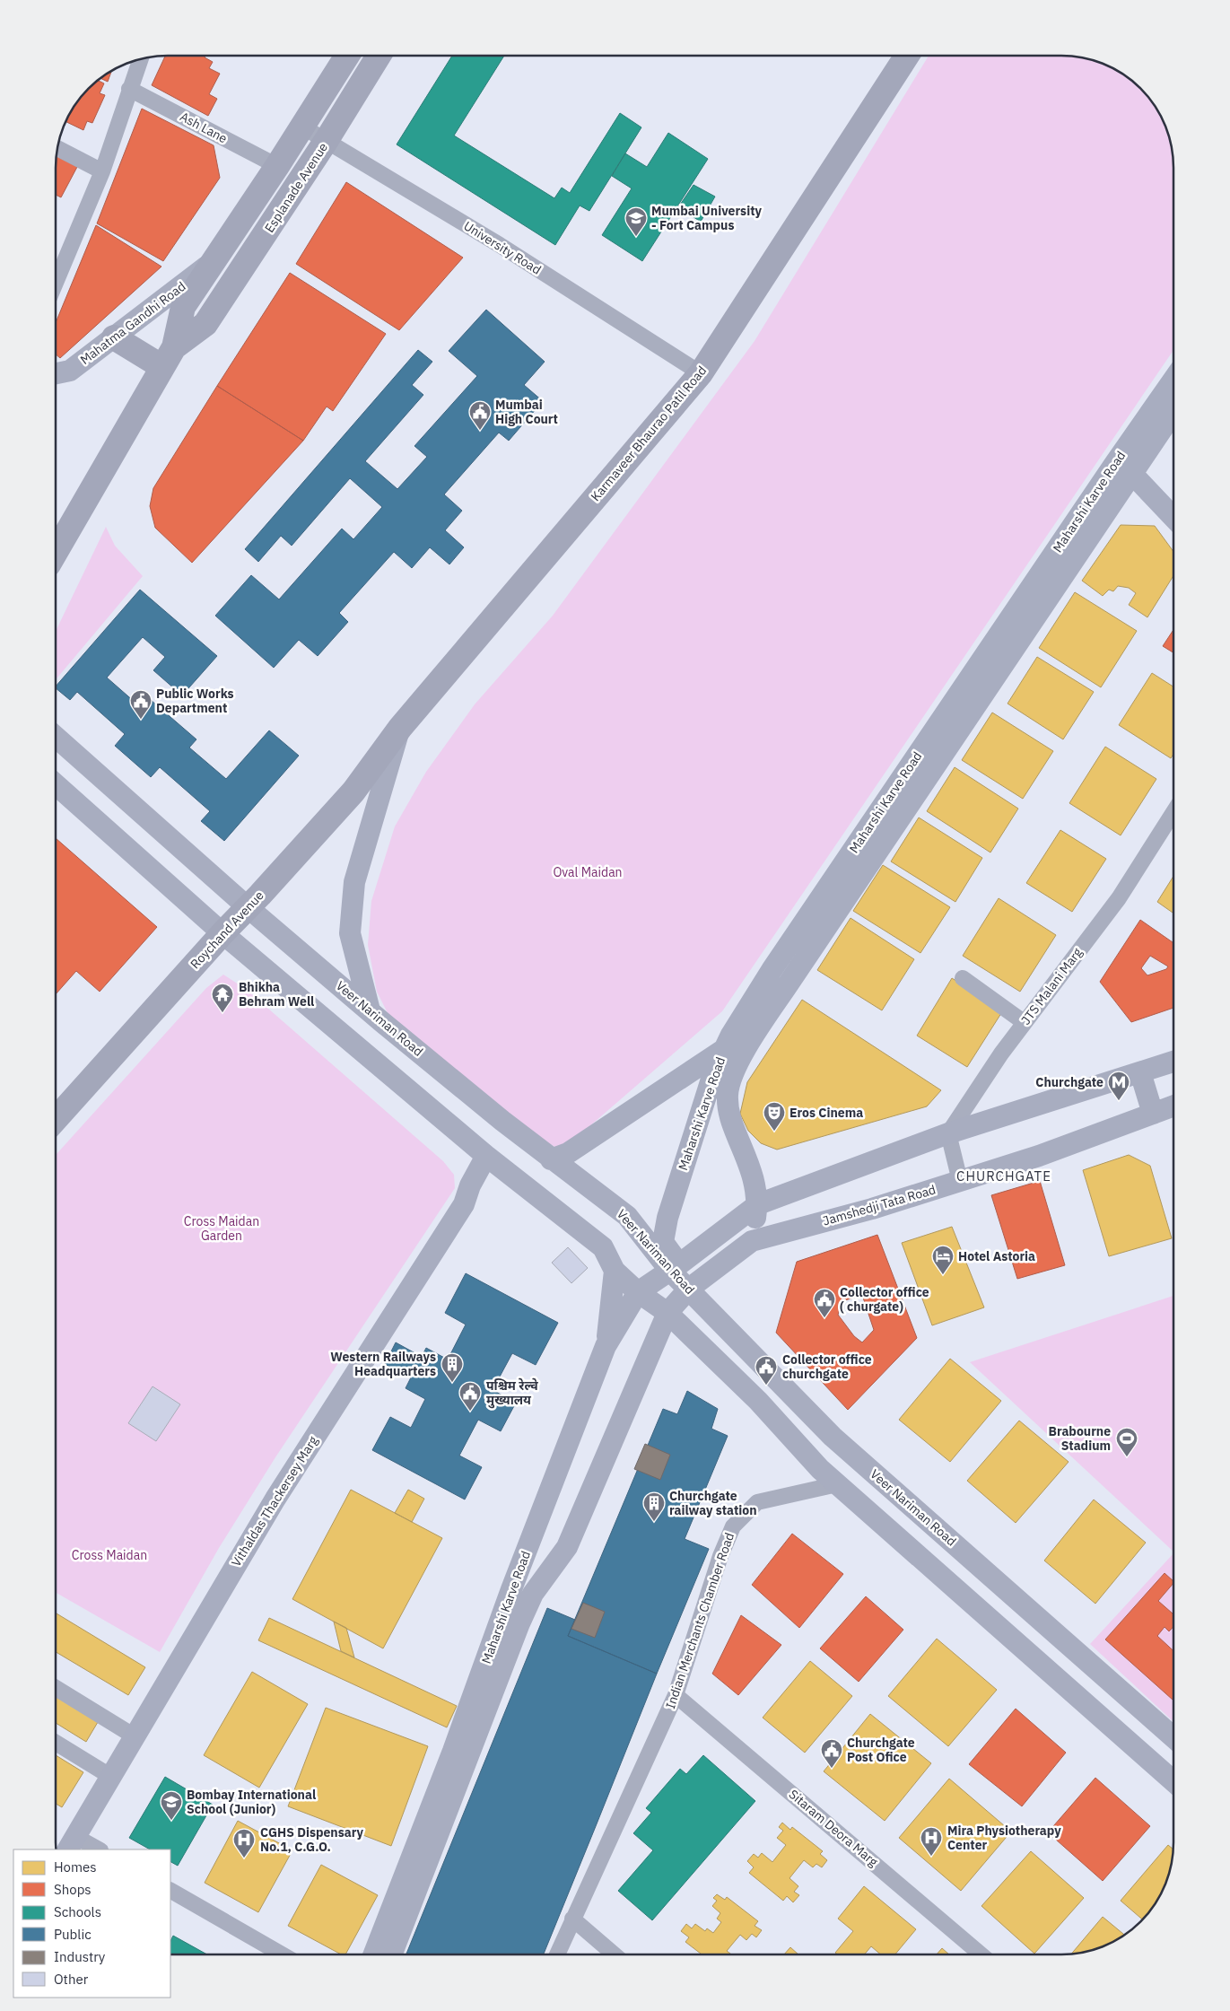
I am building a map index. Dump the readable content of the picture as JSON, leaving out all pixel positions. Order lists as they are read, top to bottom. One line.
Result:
{"streets":{"main road":["Esplanade Avenue","Mahatma Gandhi Road","Karmaveer Bhaurao Patil Road","Maharshi Karve Road","Roychand Avenue","Veer Nariman Road","Jamshedji Tata Road","Vithaldas Thackersey Marg"],"street":["Ash Lane","University Road","JTS Malani Marg","Indian Merchants Chamber Road","Sitaram Deora Marg"]},"crossings":[["Esplanade Avenue","University Road"],["University Road","Karmaveer Bhaurao Patil Road"],["Karmaveer Bhaurao Patil Road","Roychand Avenue"],["Maharshi Karve Road","Veer Nariman Road"],["Maharshi Karve Road","Jamshedji Tata Road"],["Roychand Avenue","Veer Nariman Road"],["Veer Nariman Road","Jamshedji Tata Road"],["Indian Merchants Chamber Road","Sitaram Deora Marg"]],"districts":["CHURCHGATE"],"parks":["Oval Maidan","Cross Maidan Garden","Cross Maidan"],"places":{"school or university":["Mumbai University - Fort Campus","Bombay International School (Junior)"],"public building":["Mumbai High Court","Public Works Department","Collector office ( churgate)","Collector office churchgate","पश्चिम रेल्वे मुख्यालय","Churchgate Post Ofice"],"temple":["Bhikha Behram Well"],"metro station":["Churchgate"],"theatre":["Eros Cinema"],"hotel":["Hotel Astoria"],"building":["Western Railways Headquarters","Churchgate railway station"],"sports":["Brabourne Stadium"],"hospital":["Mira Physiotherapy Center","CGHS Dispensary No.1, C.G.O."]},"legend":["Homes","Shops","Schools","Public","Industry","Other"]}
